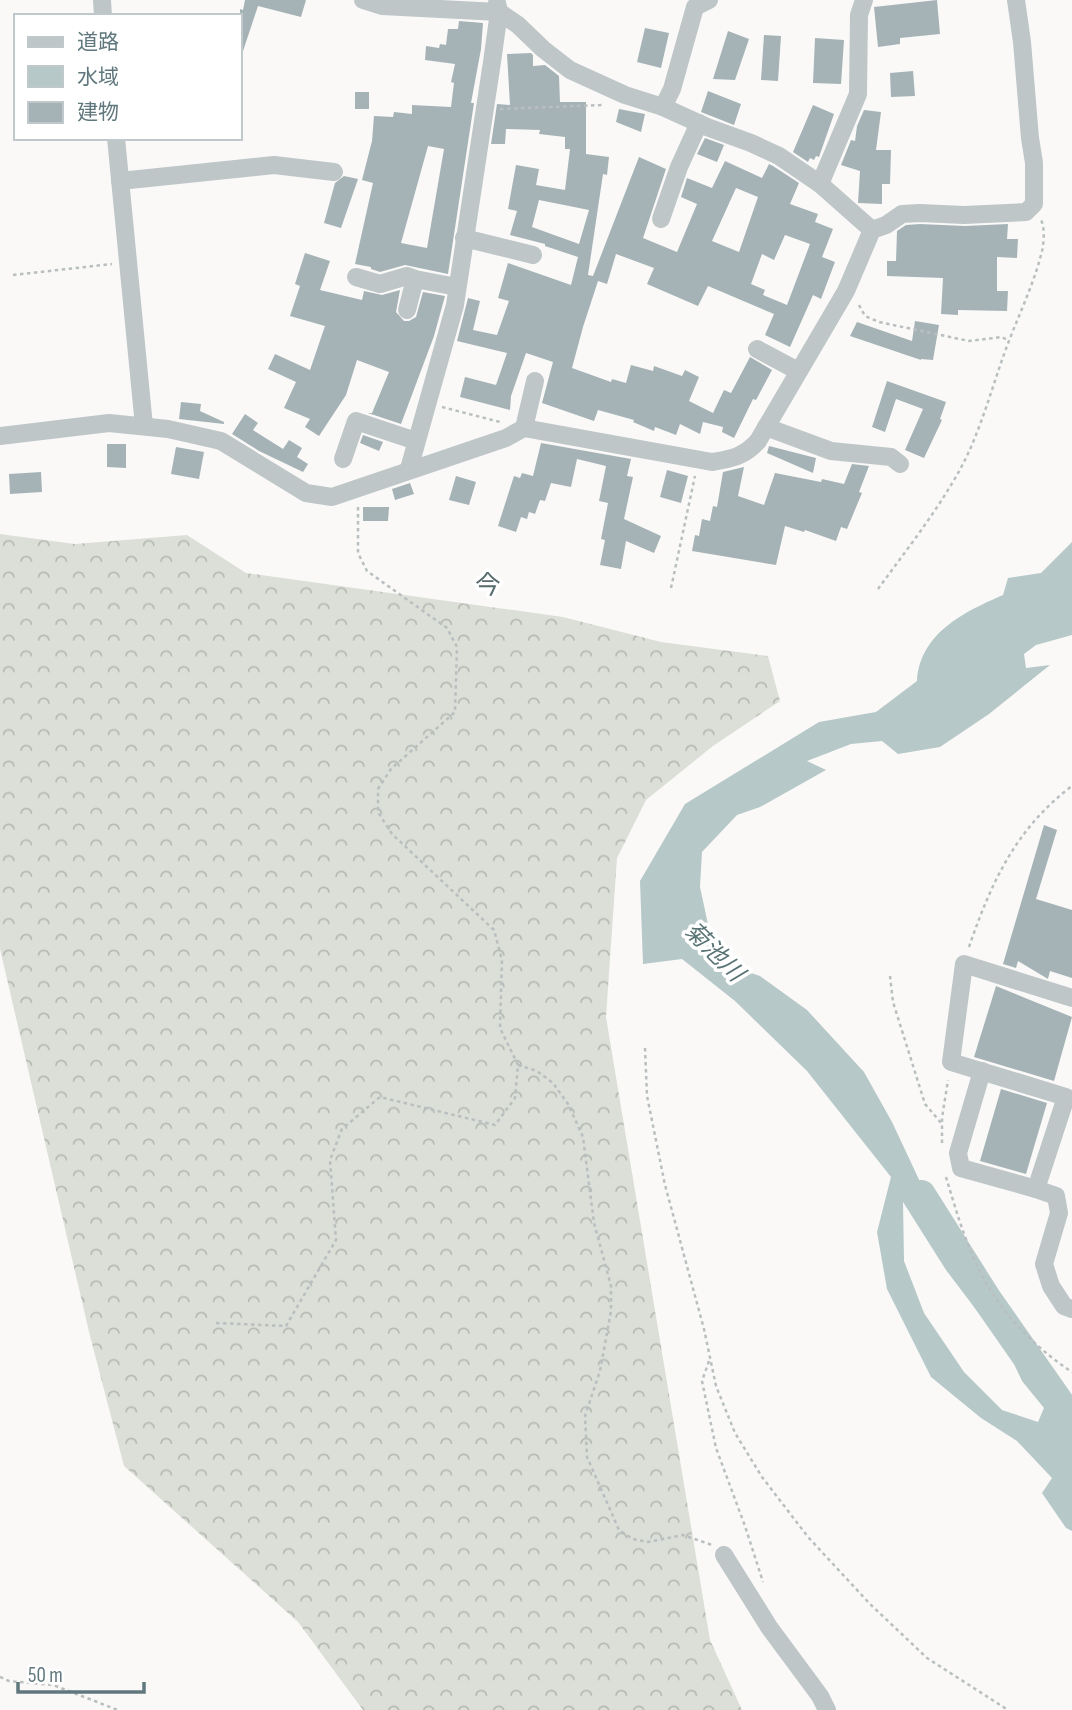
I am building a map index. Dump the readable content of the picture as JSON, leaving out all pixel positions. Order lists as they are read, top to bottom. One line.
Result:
{"districts":["今"],"water":["菊池川"],"legend":["道路","水域","建物"],"scale_bar":"50 m"}
